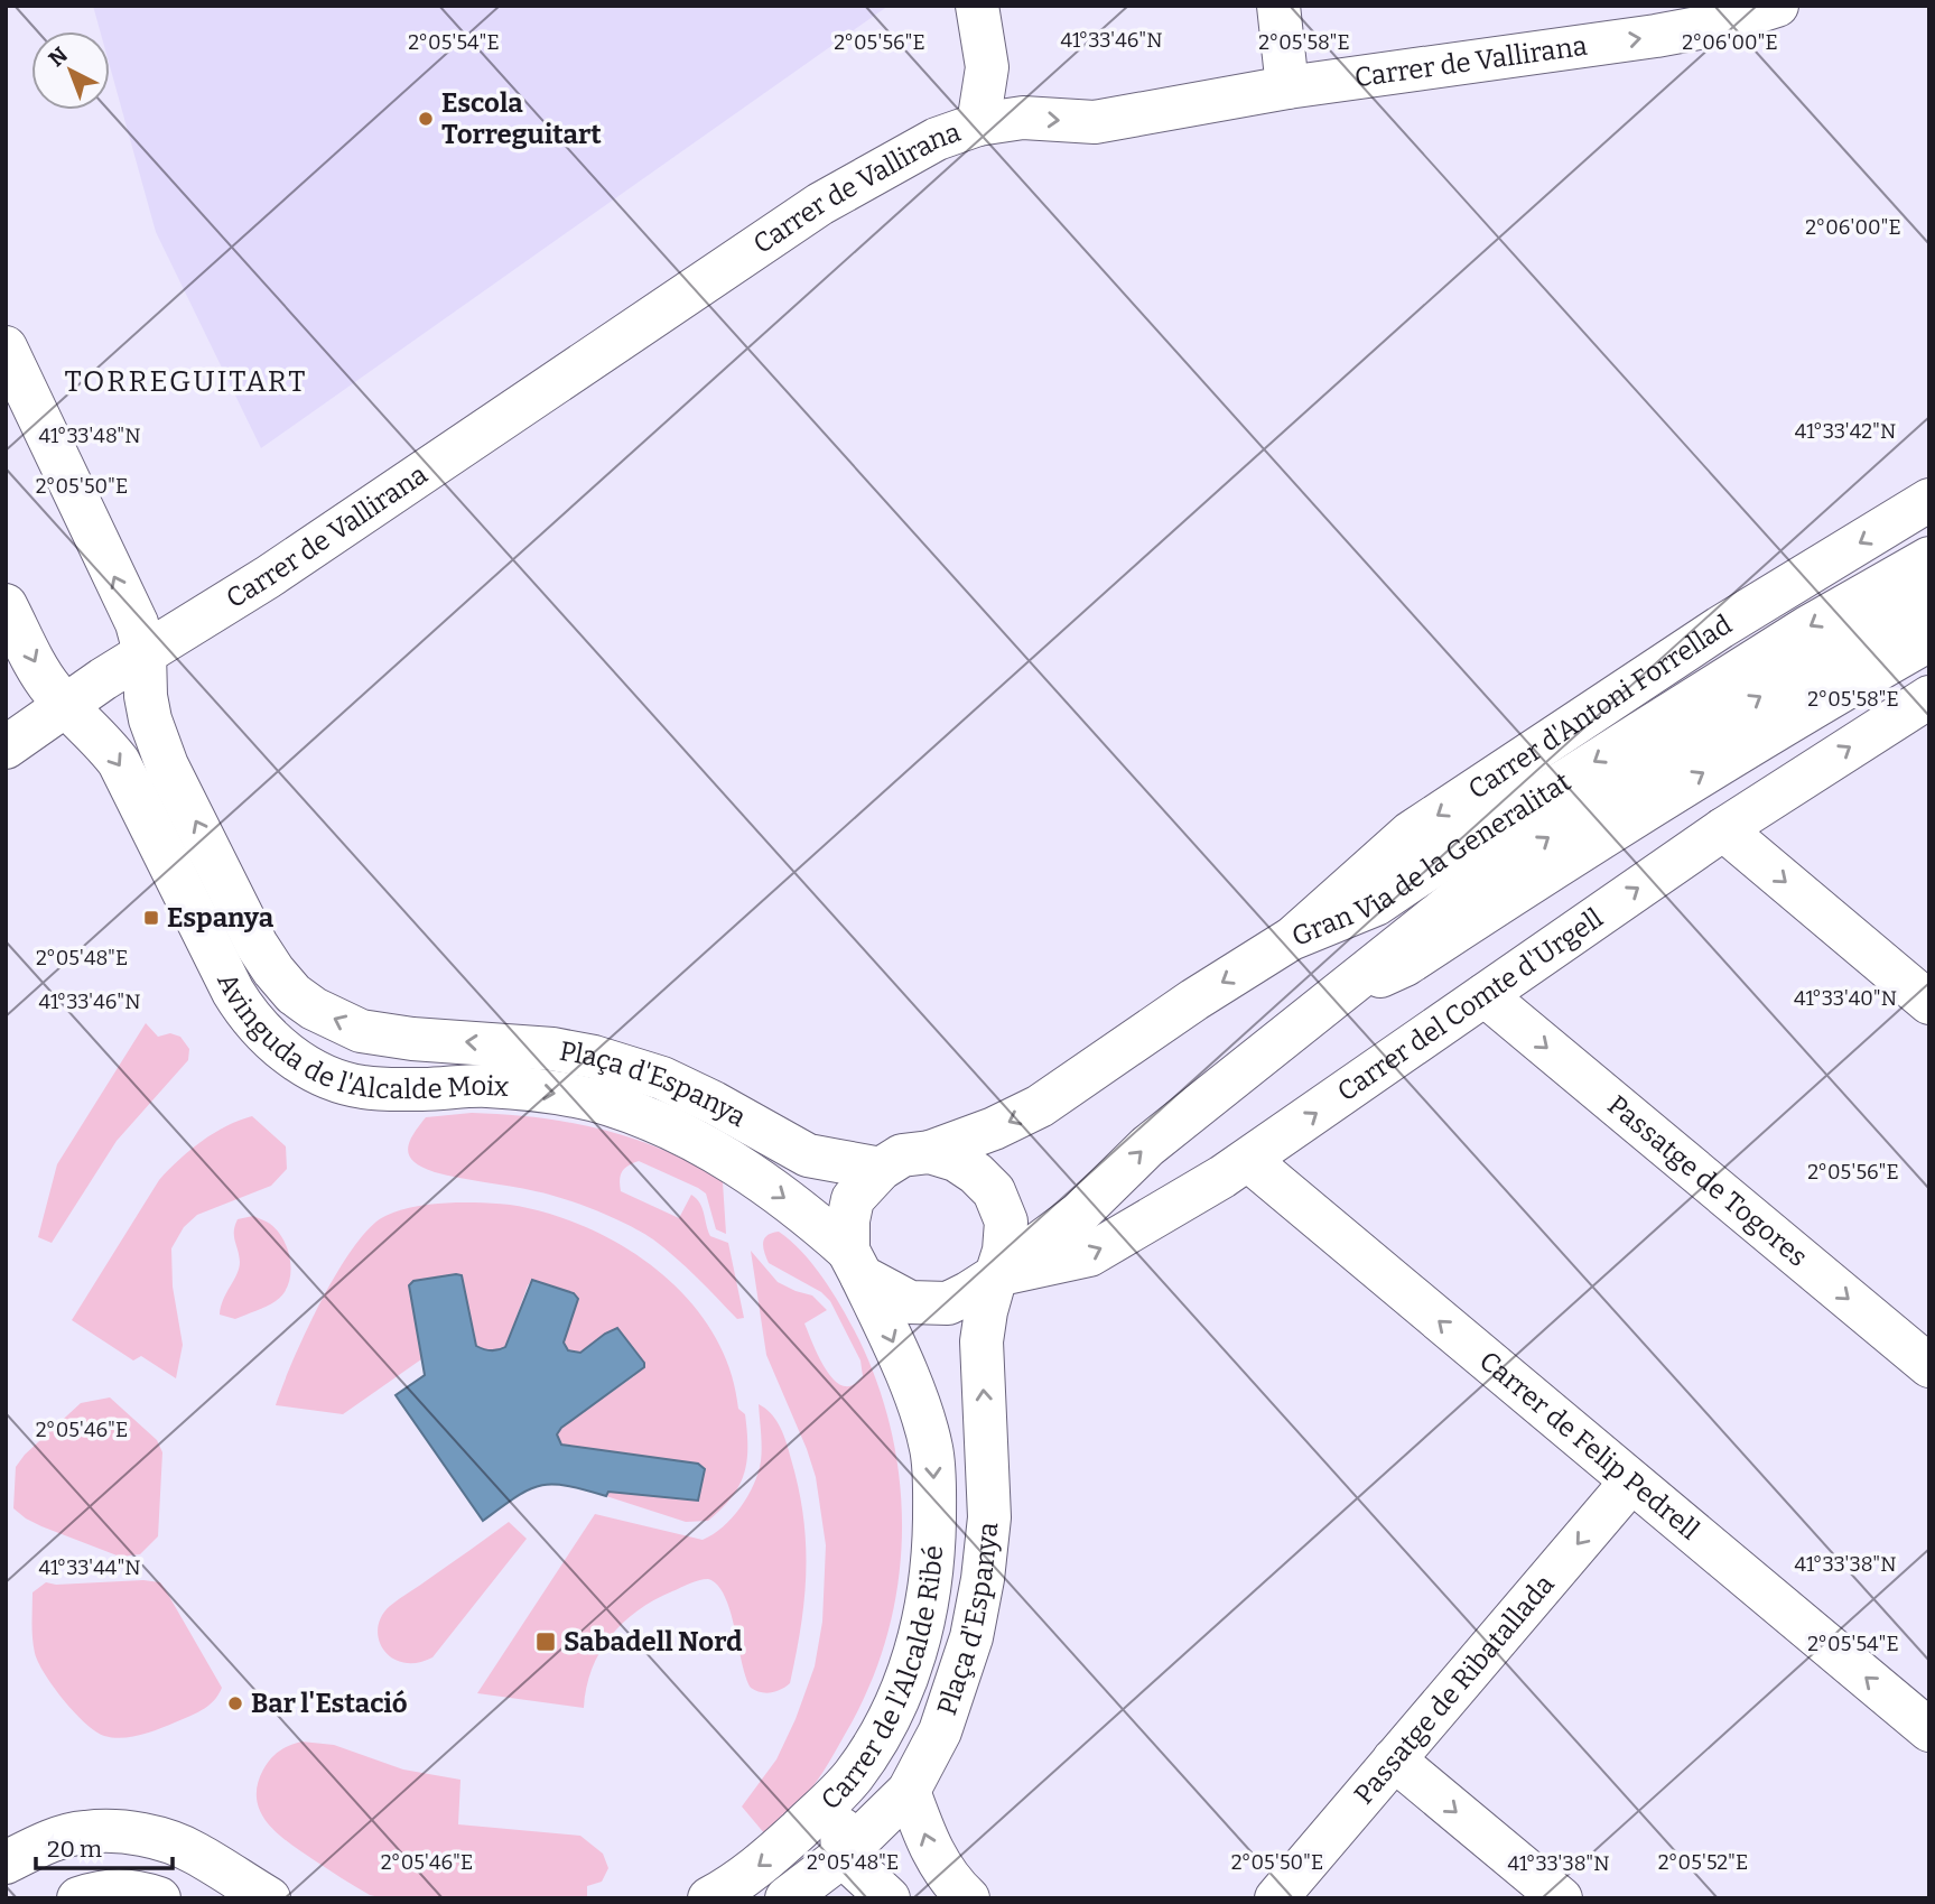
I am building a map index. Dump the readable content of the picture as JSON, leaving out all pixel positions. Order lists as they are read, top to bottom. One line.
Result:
{"streets":{"street":["Carrer de Vallirana","Carrer d'Antoni Forrellad","Gran Via de la Generalitat","Carrer del Comte d'Urgell","Avinguda de l'Alcalde Moix","Plaça d'Espanya","Passatge de Togores","Carrer de Felip Pedrell","Carrer de l'Alcalde Ribé","Passatge de Ribatallada"]},"crossings":[["Carrer de Vallirana","Avinguda de l'Alcalde Moix"],["Carrer d'Antoni Forrellad","Gran Via de la Generalitat"],["Gran Via de la Generalitat","Carrer del Comte d'Urgell"],["Gran Via de la Generalitat","Avinguda de l'Alcalde Moix"],["Gran Via de la Generalitat","Plaça d'Espanya"],["Carrer del Comte d'Urgell","Avinguda de l'Alcalde Moix"],["Carrer del Comte d'Urgell","Plaça d'Espanya"],["Carrer del Comte d'Urgell","Passatge de Togores"],["Carrer del Comte d'Urgell","Carrer de Felip Pedrell"],["Avinguda de l'Alcalde Moix","Plaça d'Espanya"],["Avinguda de l'Alcalde Moix","Carrer de l'Alcalde Ribé"],["Carrer de Felip Pedrell","Passatge de Ribatallada"]],"one_way":["Carrer de Vallirana","Carrer de Felip Pedrell","Carrer de l'Alcalde Ribé","Passatge de Ribatallada"],"districts":["TORREGUITART"],"places":{"other":["Escola Torreguitart","Bar l'Estació"],"transit":["Espanya","Sabadell Nord"]},"scale_bar":"20 m","north":"top left","coordinates":["41°33'46\"N","2°05'54\"E","2°05'56\"E","2°05'58\"E","2°06'00\"E","41°33'42\"N","41°33'48\"N","2°05'50\"E","2°05'48\"E","41°33'40\"N","2°05'46\"E","41°33'38\"N","41°33'44\"N","2°05'52\"E"]}
